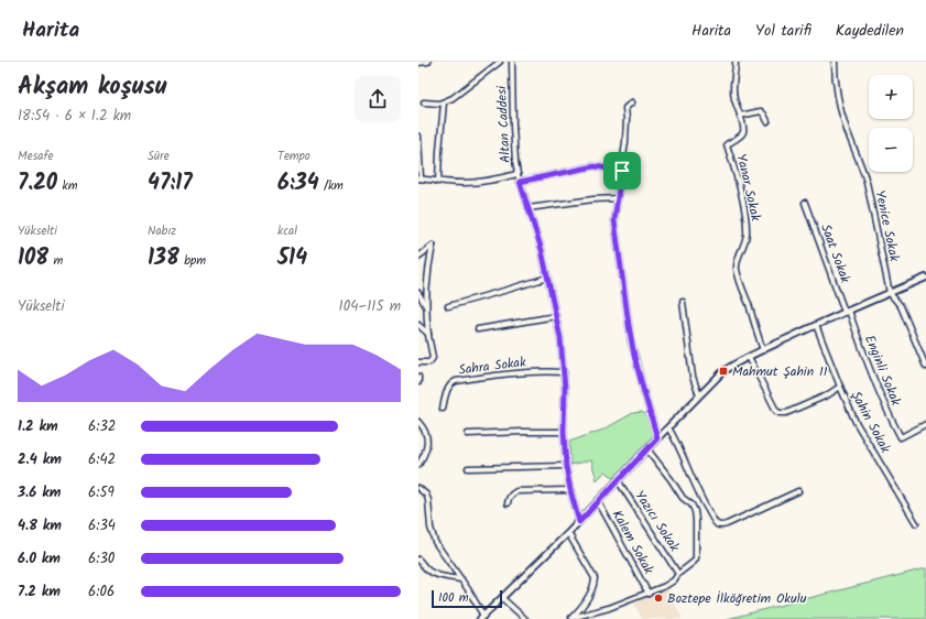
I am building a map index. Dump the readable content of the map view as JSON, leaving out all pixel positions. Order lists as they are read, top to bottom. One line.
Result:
{"streets":{"street":["Altan Caddesi","Yanar Sokak","Yenice Sokak","Saat Sokak","Sahra Sokak","Enginli Sokak","Şahin Sokak","Yazıcı Sokak","Kalem Sokak"]},"crossings":[["Altan Caddesi","Sahra Sokak"],["Saat Sokak","Enginli Sokak"]],"places":{"transit":["Mahmut Şahin 11"],"other":["Boztepe İlköğretim Okulu"]},"scale_bar":"100 m","page":{"header":"Harita","nav":["Harita","Yol tarifi","Kaydedilen"],"heading":["Akşam koşusu","18:54 · 6 × 1.2 km"],"map_buttons":["+","−"],"stats":[["Mesafe","7.20 km"],["Süre","47:17"],["Tempo","6:34 /km"],["Yükselti","108 m"],["Nabız","138 bpm"],["kcal","514"]],"chart":["Yükselti","104–115 m"],"list":[{"name":"1.2 km","note":"6:32"},{"name":"2.4 km","note":"6:42"},{"name":"3.6 km","note":"6:59"},{"name":"4.8 km","note":"6:34"},{"name":"6.0 km","note":"6:30"},{"name":"7.2 km","note":"6:06"}],"scale":"100 m"}}
